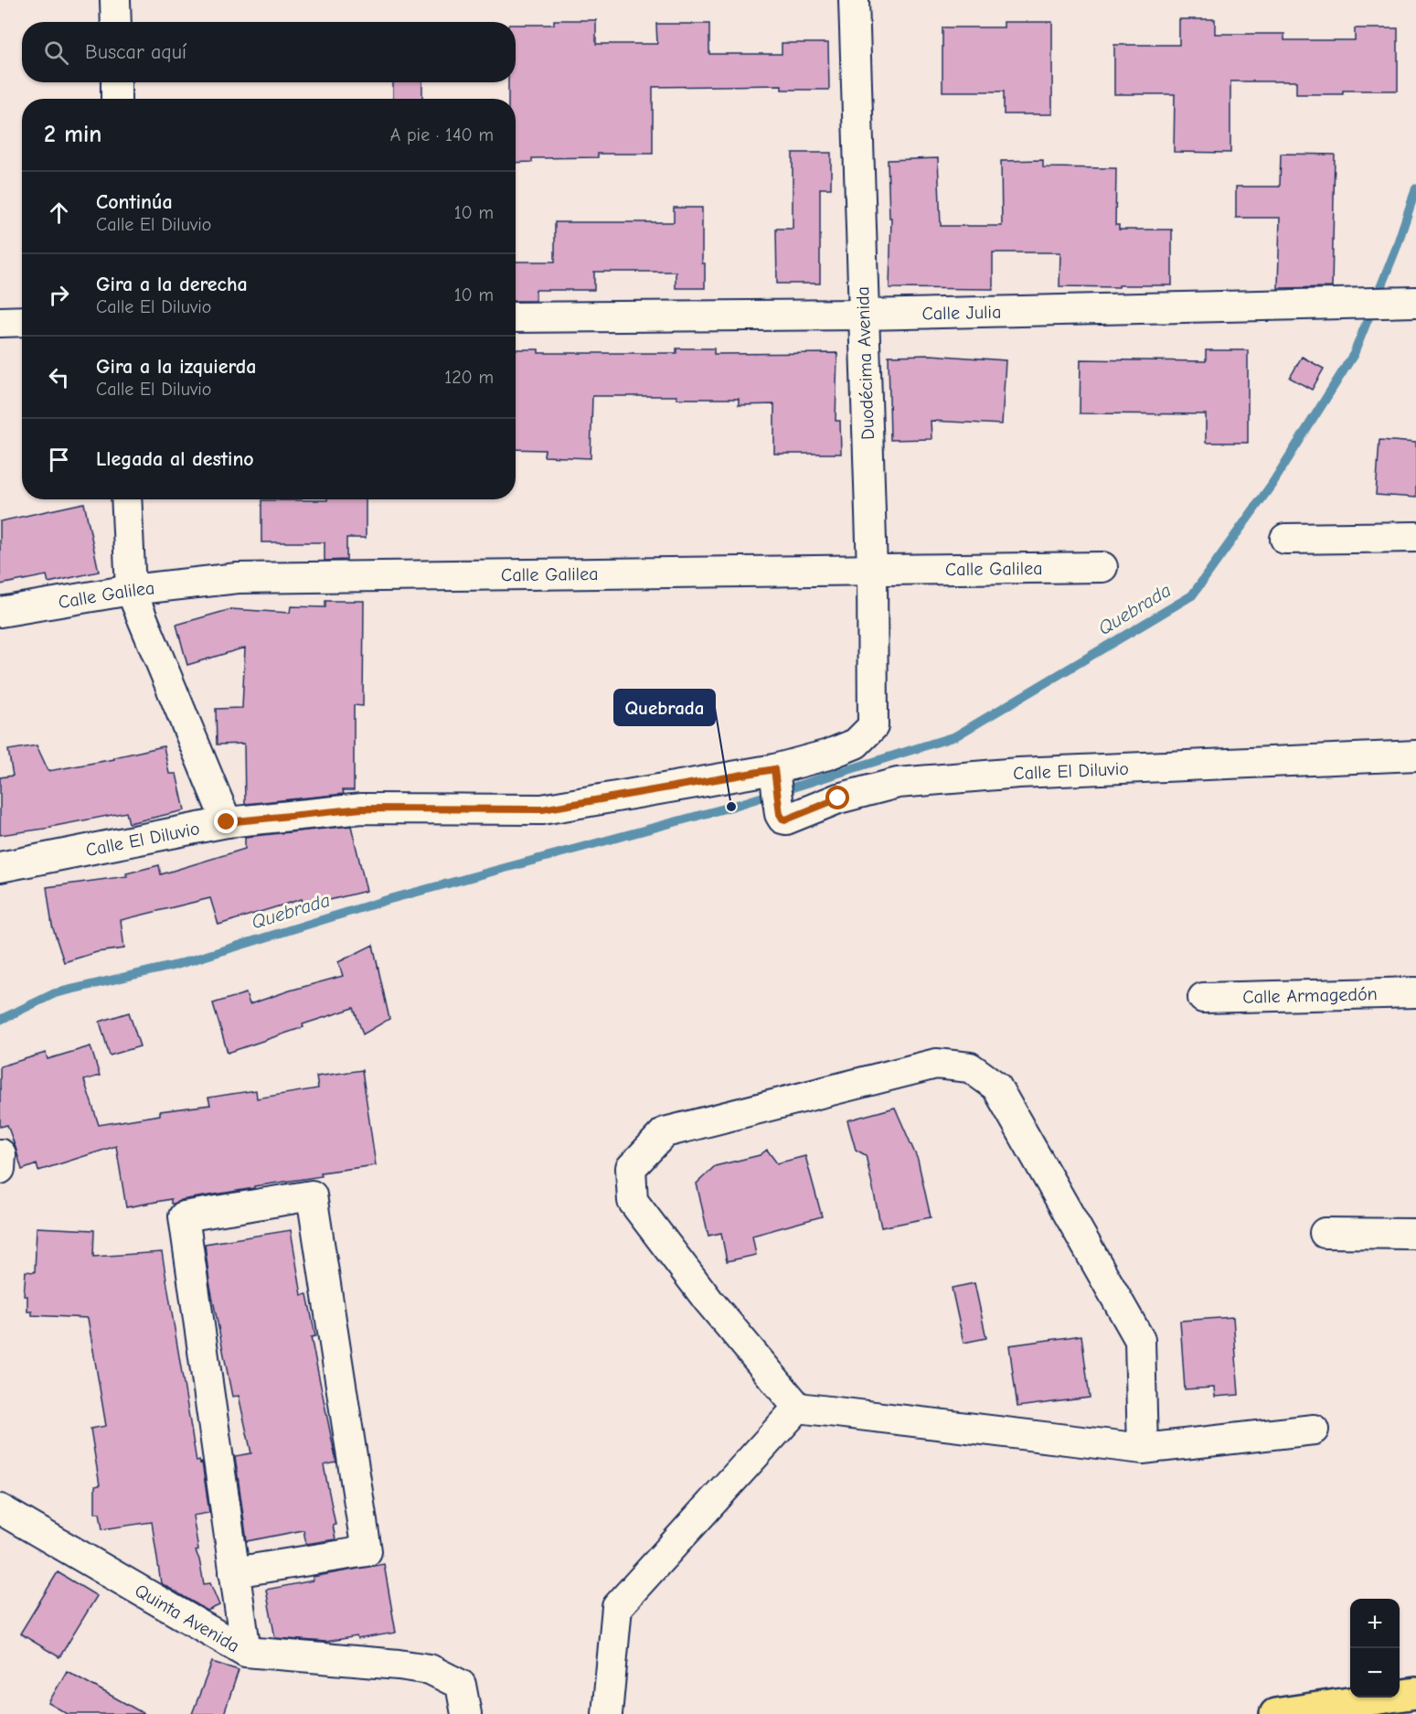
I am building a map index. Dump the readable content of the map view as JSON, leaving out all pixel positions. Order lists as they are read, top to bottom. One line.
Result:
{"streets":{"street":["Calle Julia","Duodécima Avenida","Calle Galilea","Calle El Diluvio","Calle Armagedón","Quinta Avenida"]},"crossings":[["Calle Julia","Duodécima Avenida"],["Duodécima Avenida","Calle Galilea"],["Duodécima Avenida","Calle El Diluvio"]],"water":["Quebrada"],"places":["Quebrada"],"page":{"search":"Buscar aquí","heading":["2 min","A pie · 140 m"],"list":[["Continúa","Calle El Diluvio","10 m"],["Gira a la derecha","Calle El Diluvio","10 m"],["Gira a la izquierda","Calle El Diluvio","120 m"],"Llegada al destino"],"map_buttons":["+","−"]}}
